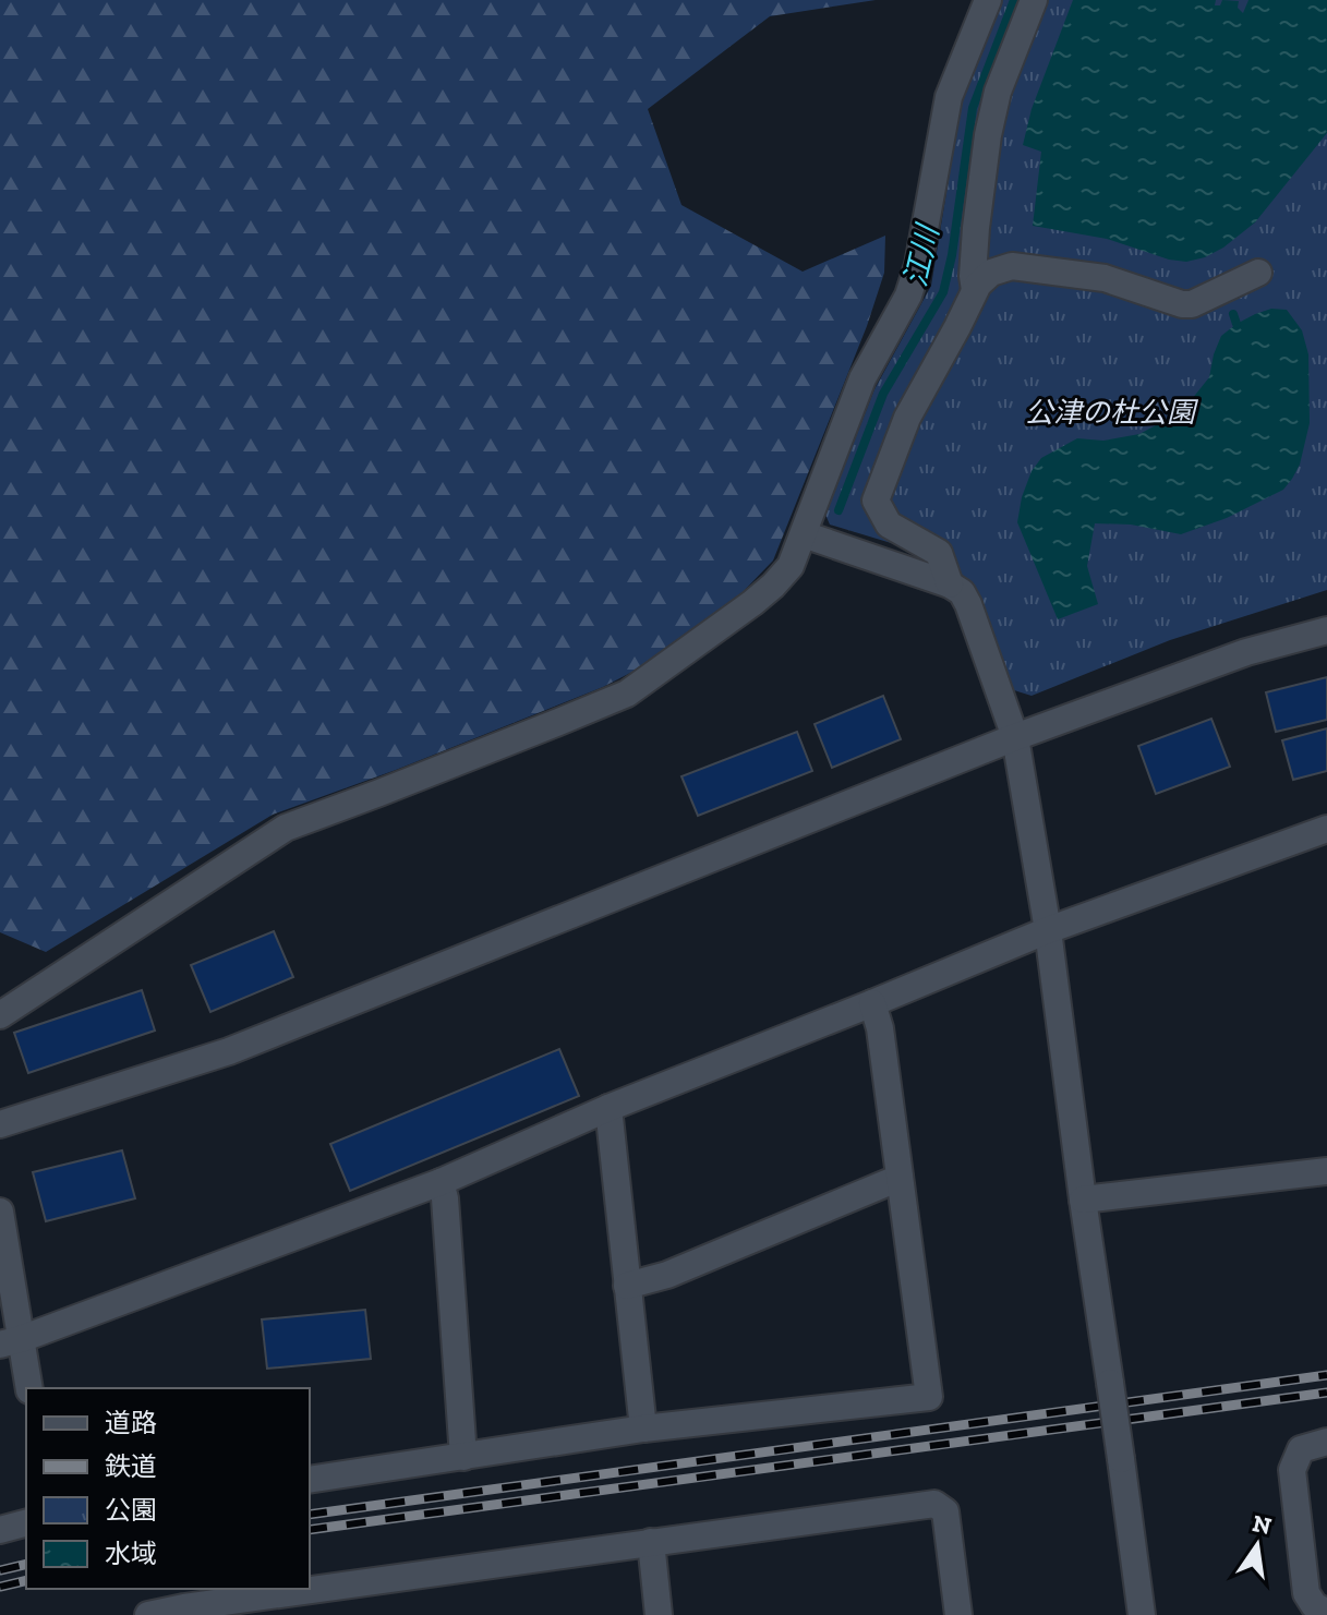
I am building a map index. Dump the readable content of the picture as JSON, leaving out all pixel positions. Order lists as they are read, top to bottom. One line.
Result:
{"water":["江川"],"parks":["公津の杜公園"],"legend":["道路","鉄道","公園","水域"],"north":"top"}
